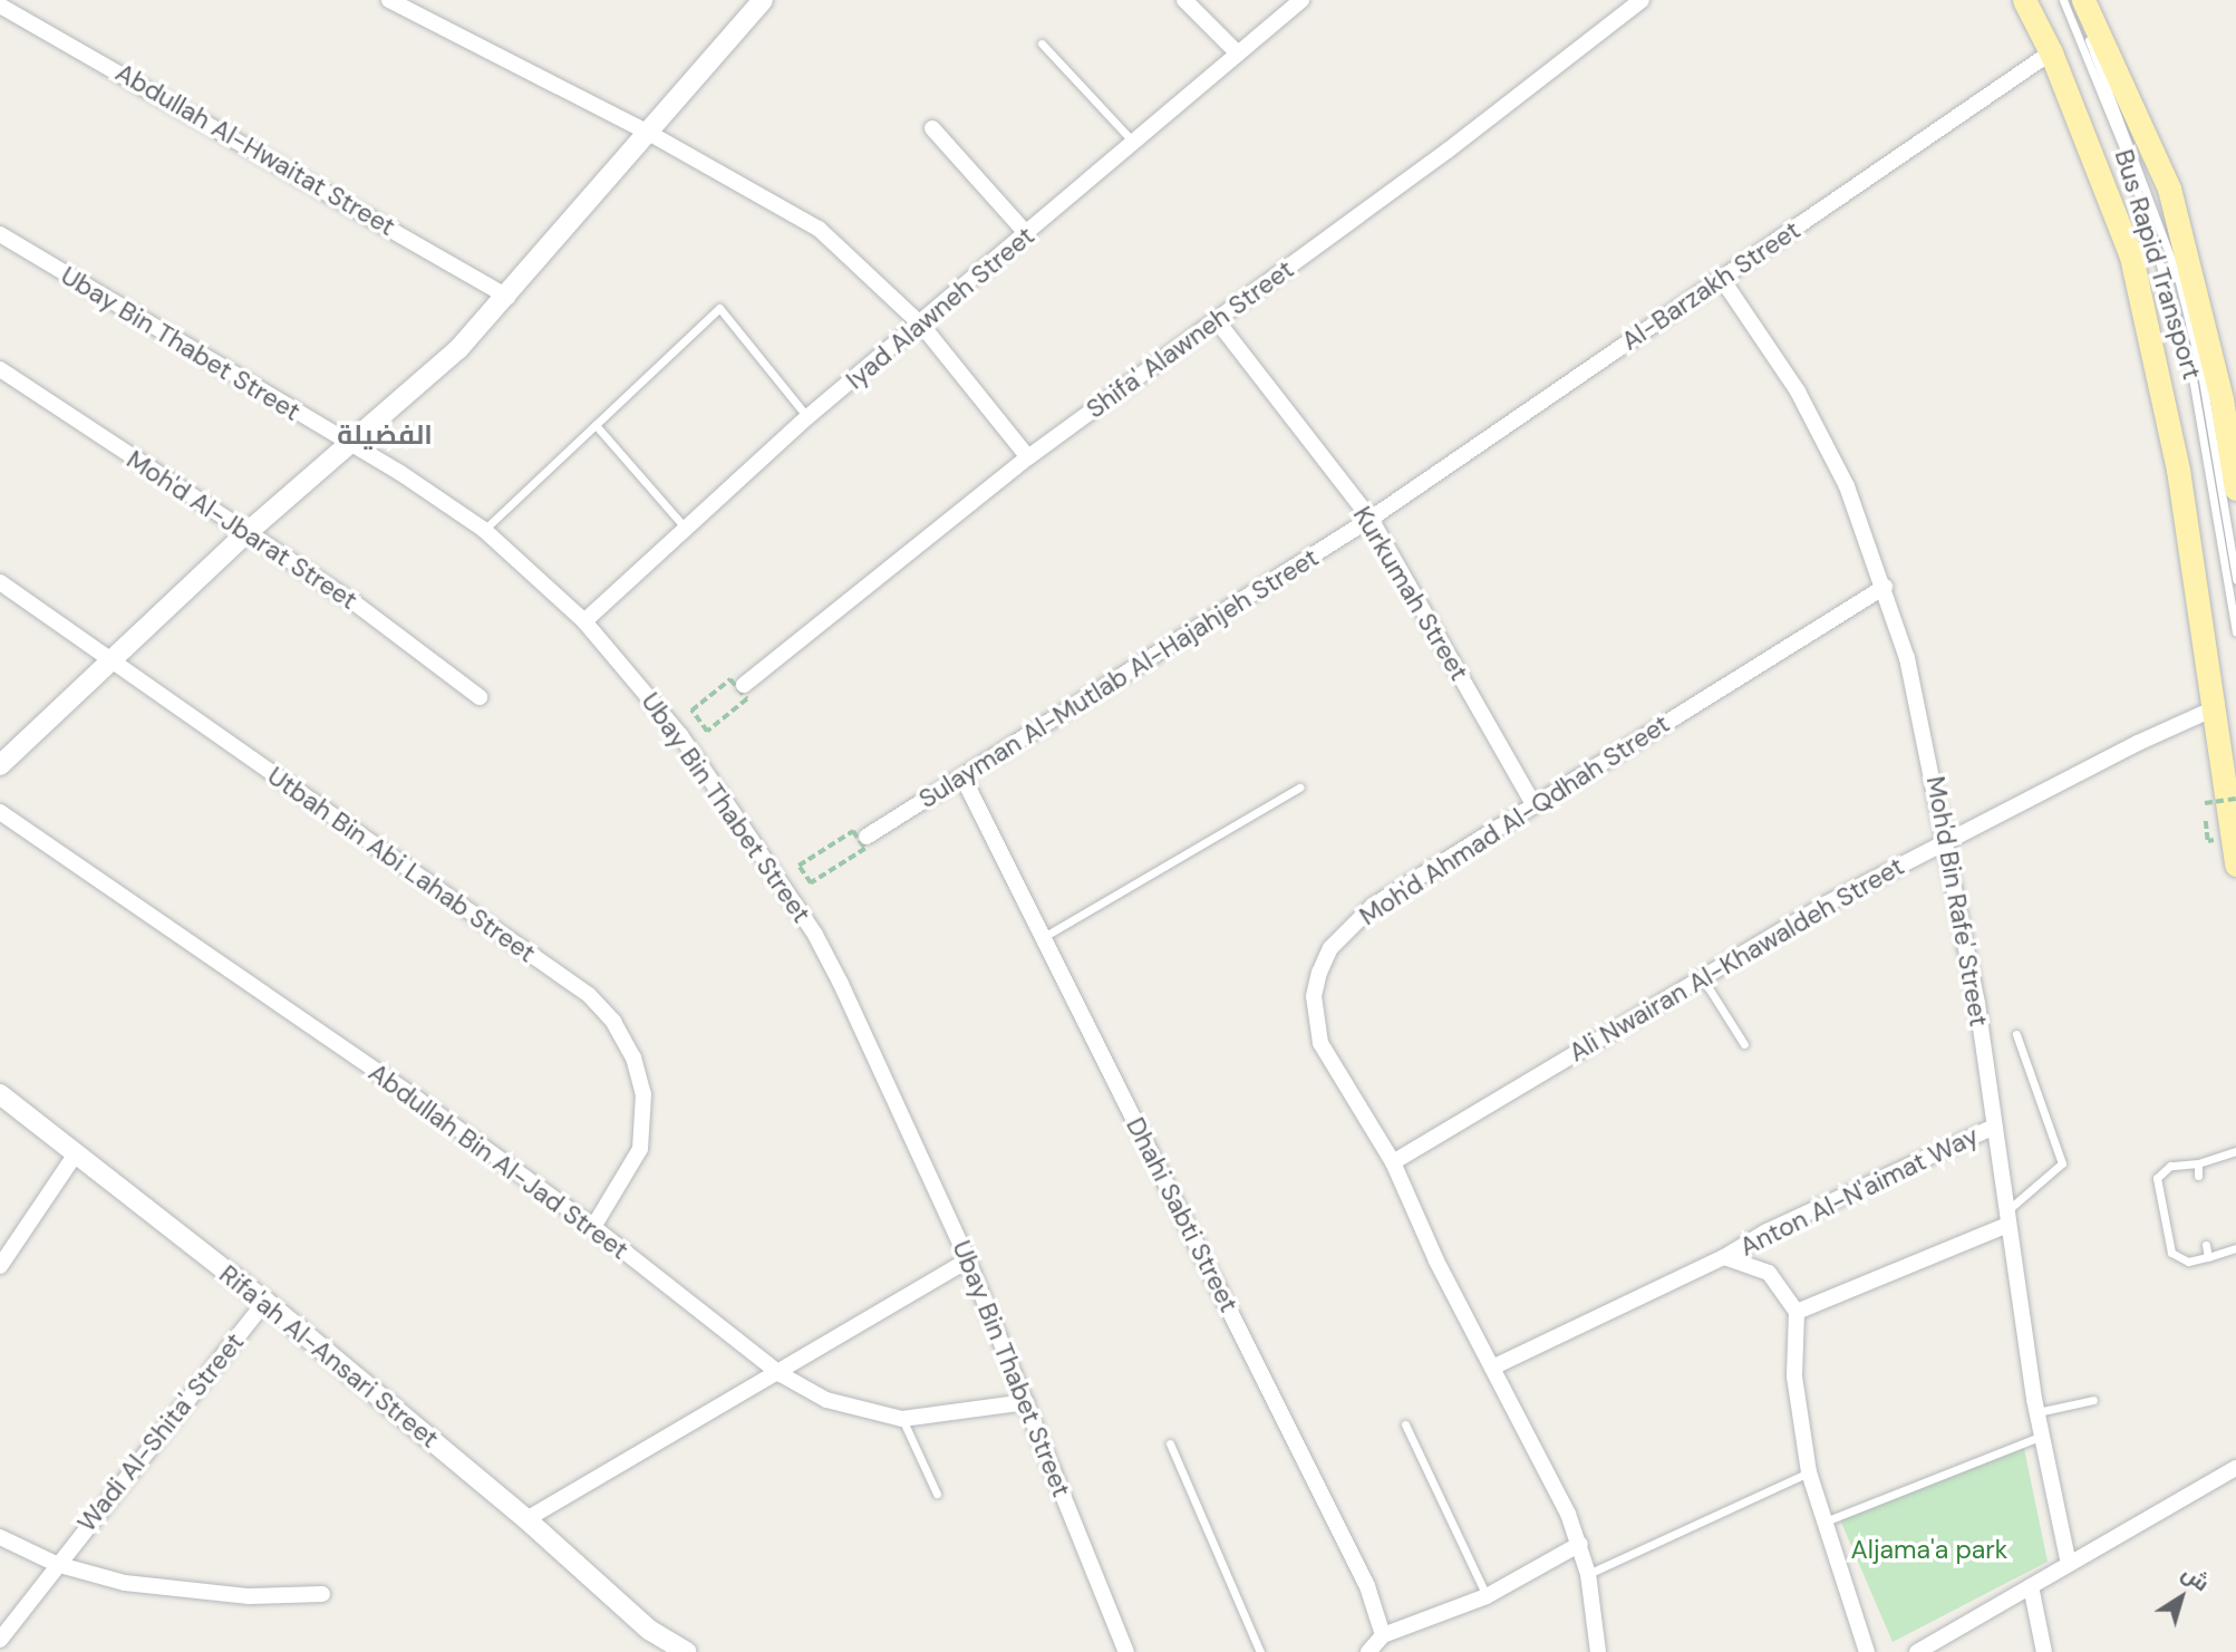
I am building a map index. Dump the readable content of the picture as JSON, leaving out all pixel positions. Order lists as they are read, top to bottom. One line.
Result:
{"streets":{"street":["Abdullah Al-Hwaitat Street","Al-Barzakh Street","Iyad Alawneh Street","Shifa' Alawneh Street","Ubay Bin Thabet Street","Moh'd Al-Jbarat Street","Kurkumah Street","Sulayman Al-Mutlab Al-Hajahjeh Street","Moh'd Ahmad Al-Qdhah Street","Utbah Bin Abi Lahab Street","Moh'd Bin Rafe' Street","Ali Nwairan Al-Khawaldeh Street","Abdullah Bin Al-Jad Street","Anton Al-N'aimat Way","Dhahi Sabti Street","Rifa'ah Al-Ansari Street","Wadi Al-Shita' Street"],"lane":["Bus Rapid Transport"]},"crossings":[["Al-Barzakh Street","Kurkumah Street"],["Al-Barzakh Street","Sulayman Al-Mutlab Al-Hajahjeh Street"],["Al-Barzakh Street","Moh'd Bin Rafe' Street"],["Iyad Alawneh Street","Ubay Bin Thabet Street"],["Shifa' Alawneh Street","Kurkumah Street"],["Ubay Bin Thabet Street","Abdullah Bin Al-Jad Street"],["Kurkumah Street","Sulayman Al-Mutlab Al-Hajahjeh Street"],["Kurkumah Street","Moh'd Ahmad Al-Qdhah Street"],["Sulayman Al-Mutlab Al-Hajahjeh Street","Dhahi Sabti Street"],["Moh'd Ahmad Al-Qdhah Street","Moh'd Bin Rafe' Street"],["Moh'd Ahmad Al-Qdhah Street","Ali Nwairan Al-Khawaldeh Street"],["Moh'd Ahmad Al-Qdhah Street","Anton Al-N'aimat Way"],["Utbah Bin Abi Lahab Street","Abdullah Bin Al-Jad Street"],["Moh'd Bin Rafe' Street","Ali Nwairan Al-Khawaldeh Street"],["Moh'd Bin Rafe' Street","Anton Al-N'aimat Way"],["Rifa'ah Al-Ansari Street","Wadi Al-Shita' Street"]],"districts":["الفضيلة"],"parks":["Aljama'a park"],"north":"top right"}
